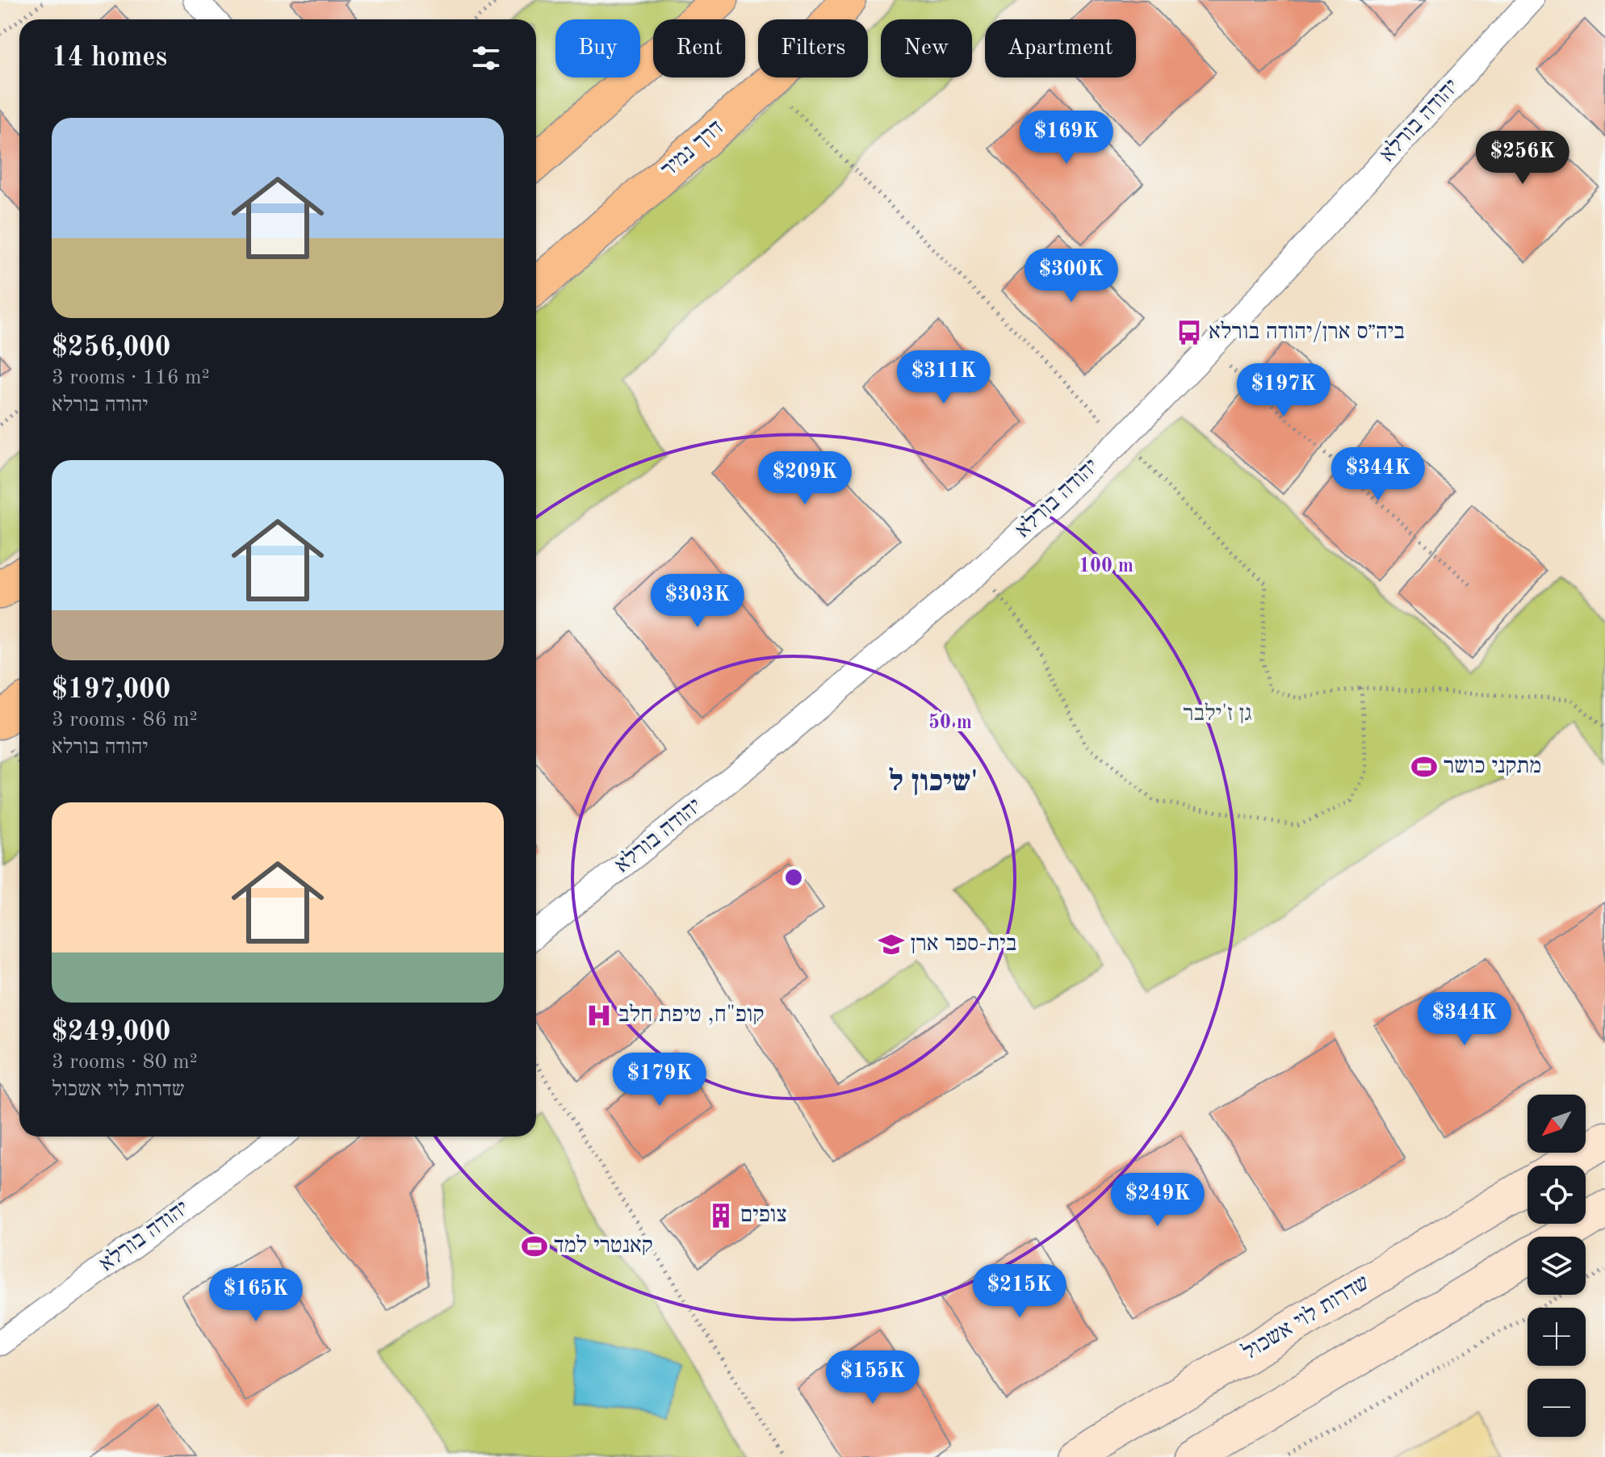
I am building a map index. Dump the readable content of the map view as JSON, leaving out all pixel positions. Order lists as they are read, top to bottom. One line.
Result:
{"streets":{"highway":["דרך נמיר"],"street":["יהודה בורלא","שדרות לוי אשכול"]},"districts":["שיכון ל'"],"parks":["גן ז'ילבר"],"places":{"bus stop":["ביה״ס ארן/יהודה בורלא"],"sports":["מתקני כושר","קאנטרי למד"],"school or university":["בית-ספר ארן"],"hospital":["קופ\"ח, טיפת חלב"],"building":["צופים"]},"north":"bottom left","page":{"chip":["Buy","Rent","Filters","New","Apartment"],"heading":"14 homes","list":[{"name":"$256,000","note":"3 rooms · 116 m² · יהודה בורלא"},{"name":"$197,000","note":"3 rooms · 86 m² · יהודה בורלא"},{"name":"$249,000","note":"3 rooms · 80 m² · שדרות לוי אשכול"}],"price":["$169K","$256K","$300K","$311K","$197K","$344K","$209K","$303K","$344K","$179K","$249K","$215K","$165K","$155K"],"map_buttons":["+","−"]},"rings":["100 m","50 m"]}
